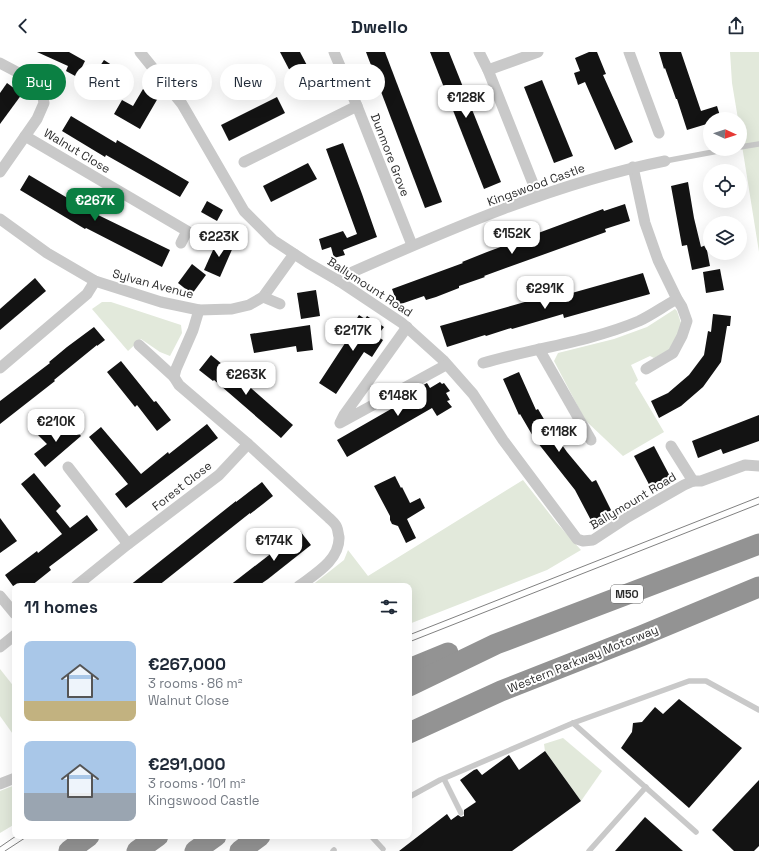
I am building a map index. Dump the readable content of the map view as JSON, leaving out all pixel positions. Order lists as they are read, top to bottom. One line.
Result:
{"streets":{"highway":["M50","Western Parkway Motorway"],"street":["Walnut Close","Dunmore Grove","Kingswood Castle","Sylvan Avenue","Ballymount Road","Forest Close"]},"crossings":[["Dunmore Grove","Kingswood Castle"],["Kingswood Castle","Ballymount Road"],["Sylvan Avenue","Ballymount Road"]],"north":"right","page":{"header":"Dwello","chip":["Buy","Rent","Filters","New","Apartment"],"price":["€128K","€267K","€152K","€223K","€291K","€217K","€263K","€148K","€210K","€118K","€174K"],"heading":"11 homes","list":[{"name":"€267,000","note":"3 rooms · 86 m² · Walnut Close"},{"name":"€291,000","note":"3 rooms · 101 m² · Kingswood Castle"}]}}
